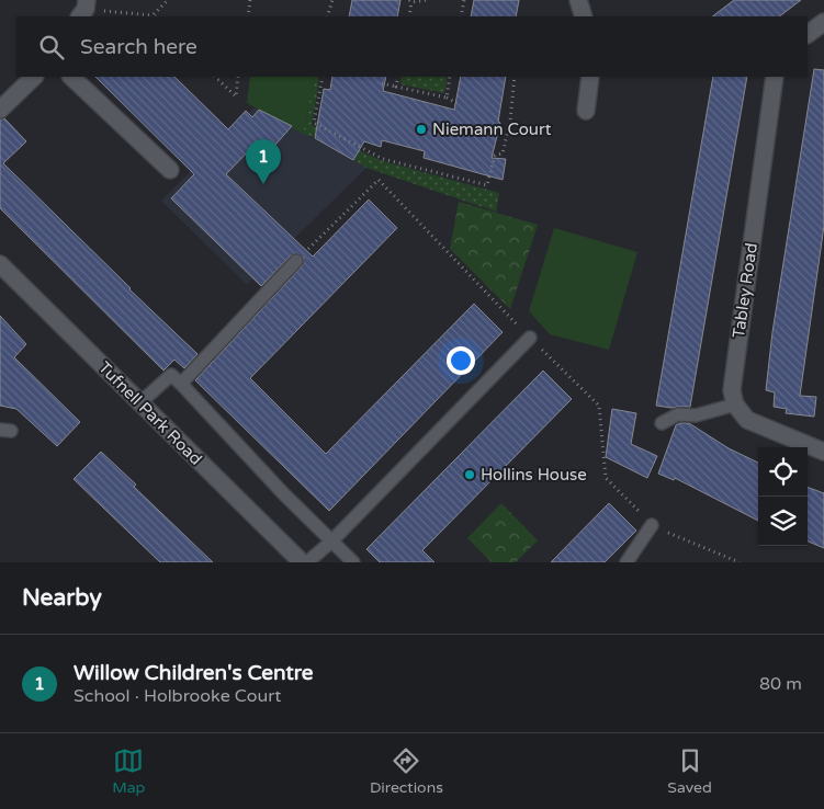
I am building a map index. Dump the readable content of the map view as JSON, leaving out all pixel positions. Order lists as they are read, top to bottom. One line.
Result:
{"streets":{"street":["Tabley Road","Tufnell Park Road"]},"places":["Niemann Court","Hollins House"],"page":{"search":"Search here","pins":"1","heading":"Nearby","list":[{"mark":"1","name":"Willow Children's Centre","note":"School · Holbrooke Court","value":"80 m"}],"nav":["Map","Directions","Saved"]}}
